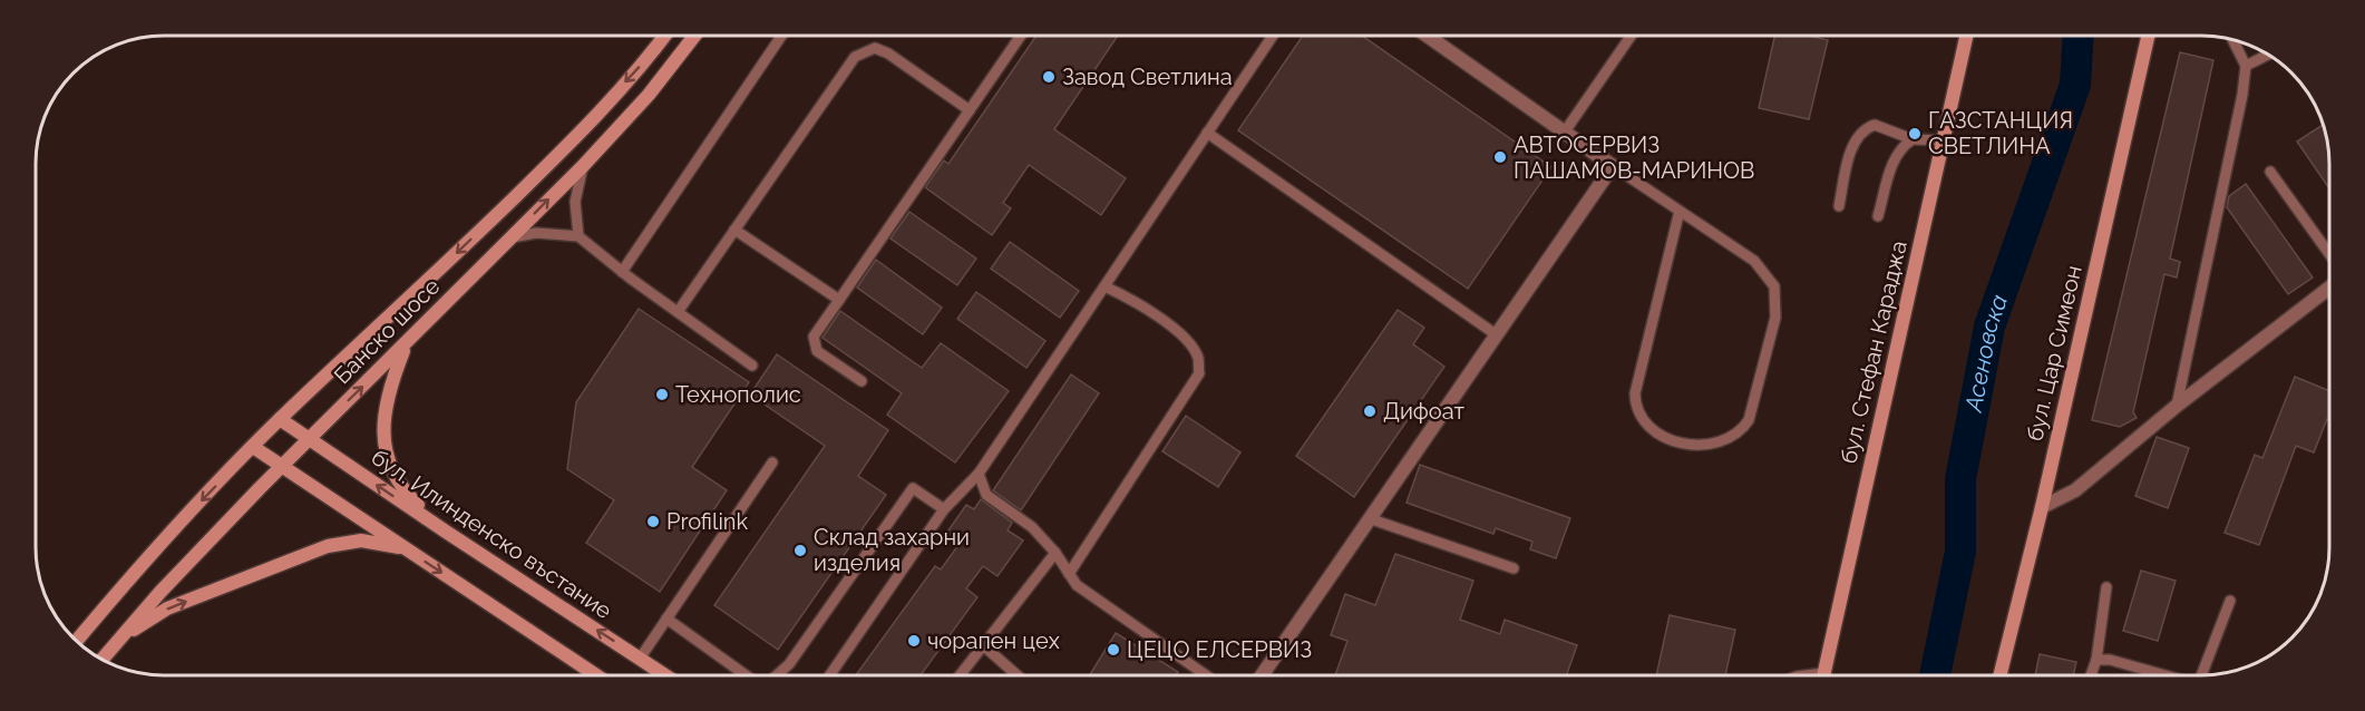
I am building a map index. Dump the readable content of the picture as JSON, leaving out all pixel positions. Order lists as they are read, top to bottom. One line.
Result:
{"streets":{"main road":["Банско шосе","бул. Стефан Караджа","бул. Цар Симеон","бул. Илинденско въстание"]},"crossings":[["Банско шосе","бул. Илинденско въстание"]],"water":["Асеновска"],"places":["Завод Светлина","ГАЗСТАНЦИЯ СВЕТЛИНА","АВТОСЕРВИЗ ПАШАМОВ-МАРИНОВ","Технополис","Дифоат","Profilink","Склад захарни изделия","чорапен цех","ЦЕЦО ЕЛСЕРВИЗ"]}
